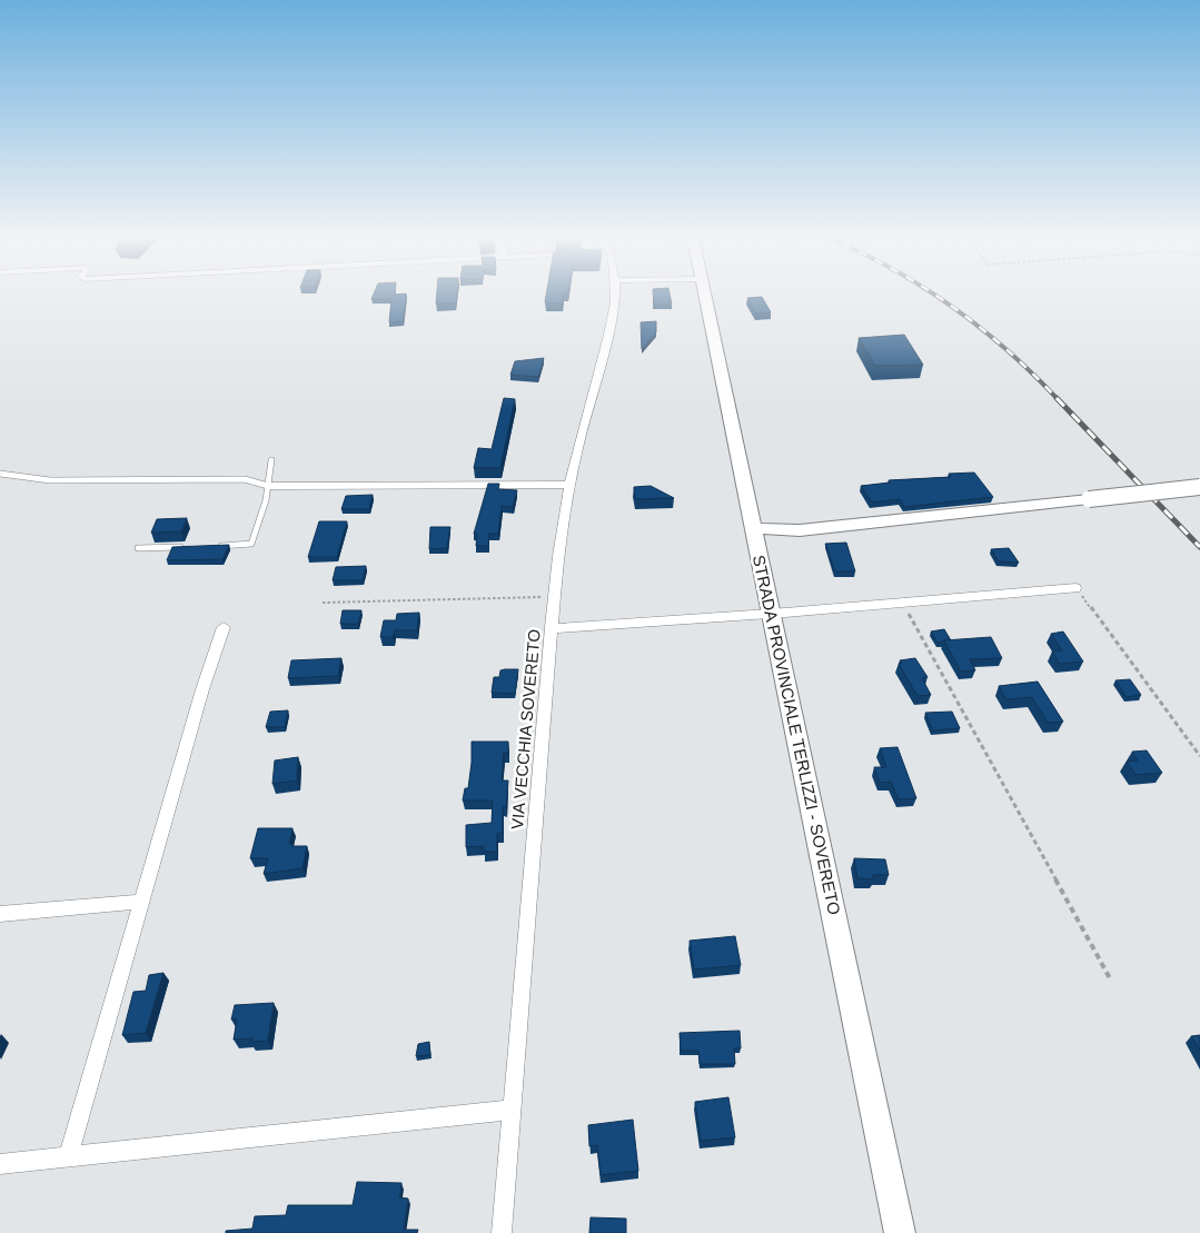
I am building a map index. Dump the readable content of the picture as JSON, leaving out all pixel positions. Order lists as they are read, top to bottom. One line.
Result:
{"streets":{"main road":["STRADA PROVINCIALE TERLIZZI - SOVERETO"],"street":["VIA VECCHIA SOVERETO"]}}
